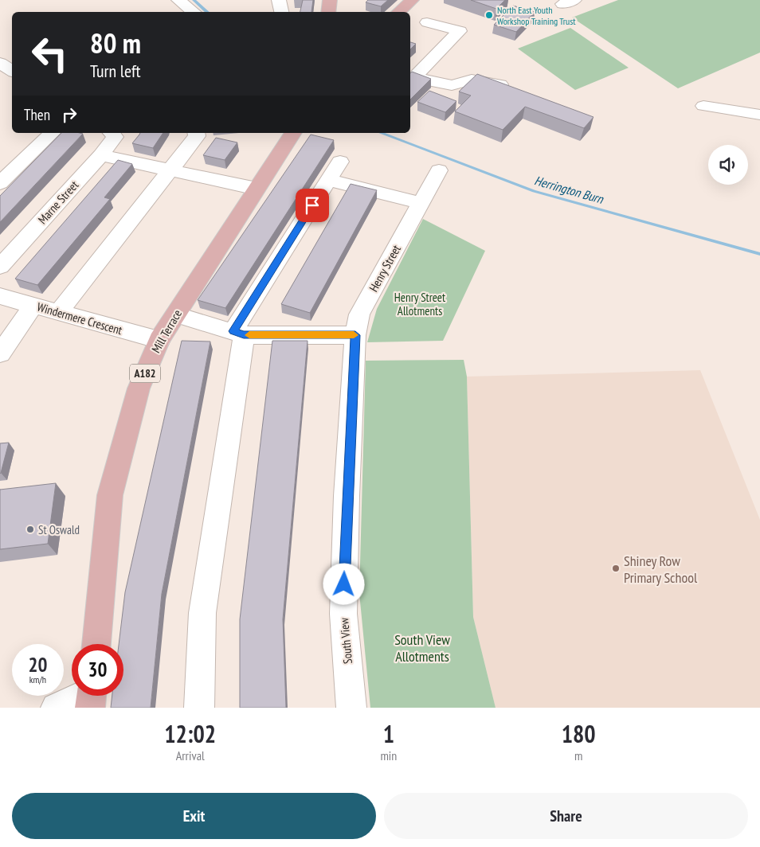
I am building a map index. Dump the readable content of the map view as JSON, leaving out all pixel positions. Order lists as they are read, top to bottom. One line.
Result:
{"streets":{"main road":["Mill Terrace","A182"],"street":["Marne Street","Henry Street","Windermere Crescent","South View"]},"crossings":[["Henry Street","South View"],["Windermere Crescent","Mill Terrace"]],"water":["Herrington Burn"],"parks":["Henry Street Allotments","South View Allotments"],"places":["North East Youth Workshop Training Trust","St Oswald","Shiney Row Primary School"],"page":{"turn":["80 m","Turn left"],"then":"Then","speed":"20 km/h","limit":"30","eta":["12:02","Arrival","1","min","180","m"],"buttons":["Exit","Share"]}}
